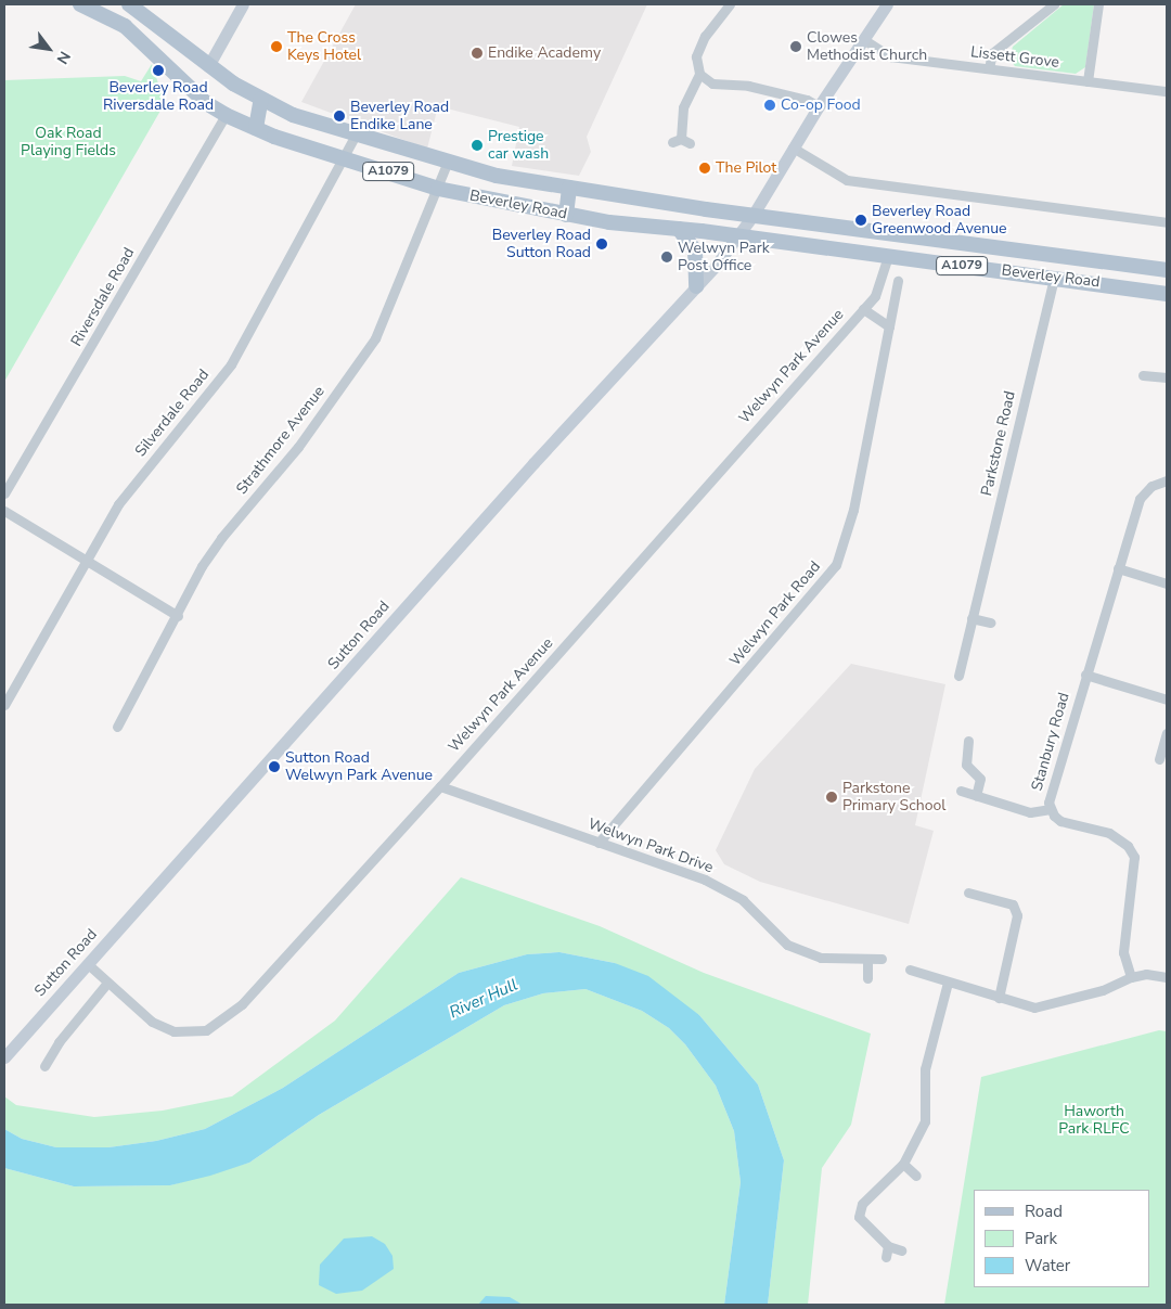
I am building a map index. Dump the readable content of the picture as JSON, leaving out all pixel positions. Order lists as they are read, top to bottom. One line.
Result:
{"streets":{"main road":["A1079","Beverley Road"],"street":["Lissett Grove","Riversdale Road","Welwyn Park Avenue","Silverdale Road","Strathmore Avenue","Parkstone Road","Welwyn Park Road","Sutton Road","Stanbury Road","Welwyn Park Drive"]},"crossings":[["Lissett Grove","Sutton Road"],["Beverley Road","Riversdale Road"],["Beverley Road","Welwyn Park Avenue"],["Beverley Road","Silverdale Road"],["Beverley Road","Strathmore Avenue"],["Beverley Road","Parkstone Road"],["Beverley Road","Sutton Road"],["Welwyn Park Avenue","Sutton Road"],["Welwyn Park Avenue","Welwyn Park Drive"],["Welwyn Park Road","Welwyn Park Drive"]],"water":["River Hull"],"parks":["Oak Road Playing Fields","Haworth Park RLFC"],"places":["The Cross Keys Hotel","Clowes Methodist Church","Endike Academy","Beverley Road Riversdale Road","Co-op Food","Beverley Road Endike Lane","Prestige car wash","The Pilot","Beverley Road Greenwood Avenue","Beverley Road Sutton Road","Welwyn Park Post Office","Sutton Road Welwyn Park Avenue","Parkstone Primary School"],"legend":["Road","Park","Water"],"north":"bottom right"}
